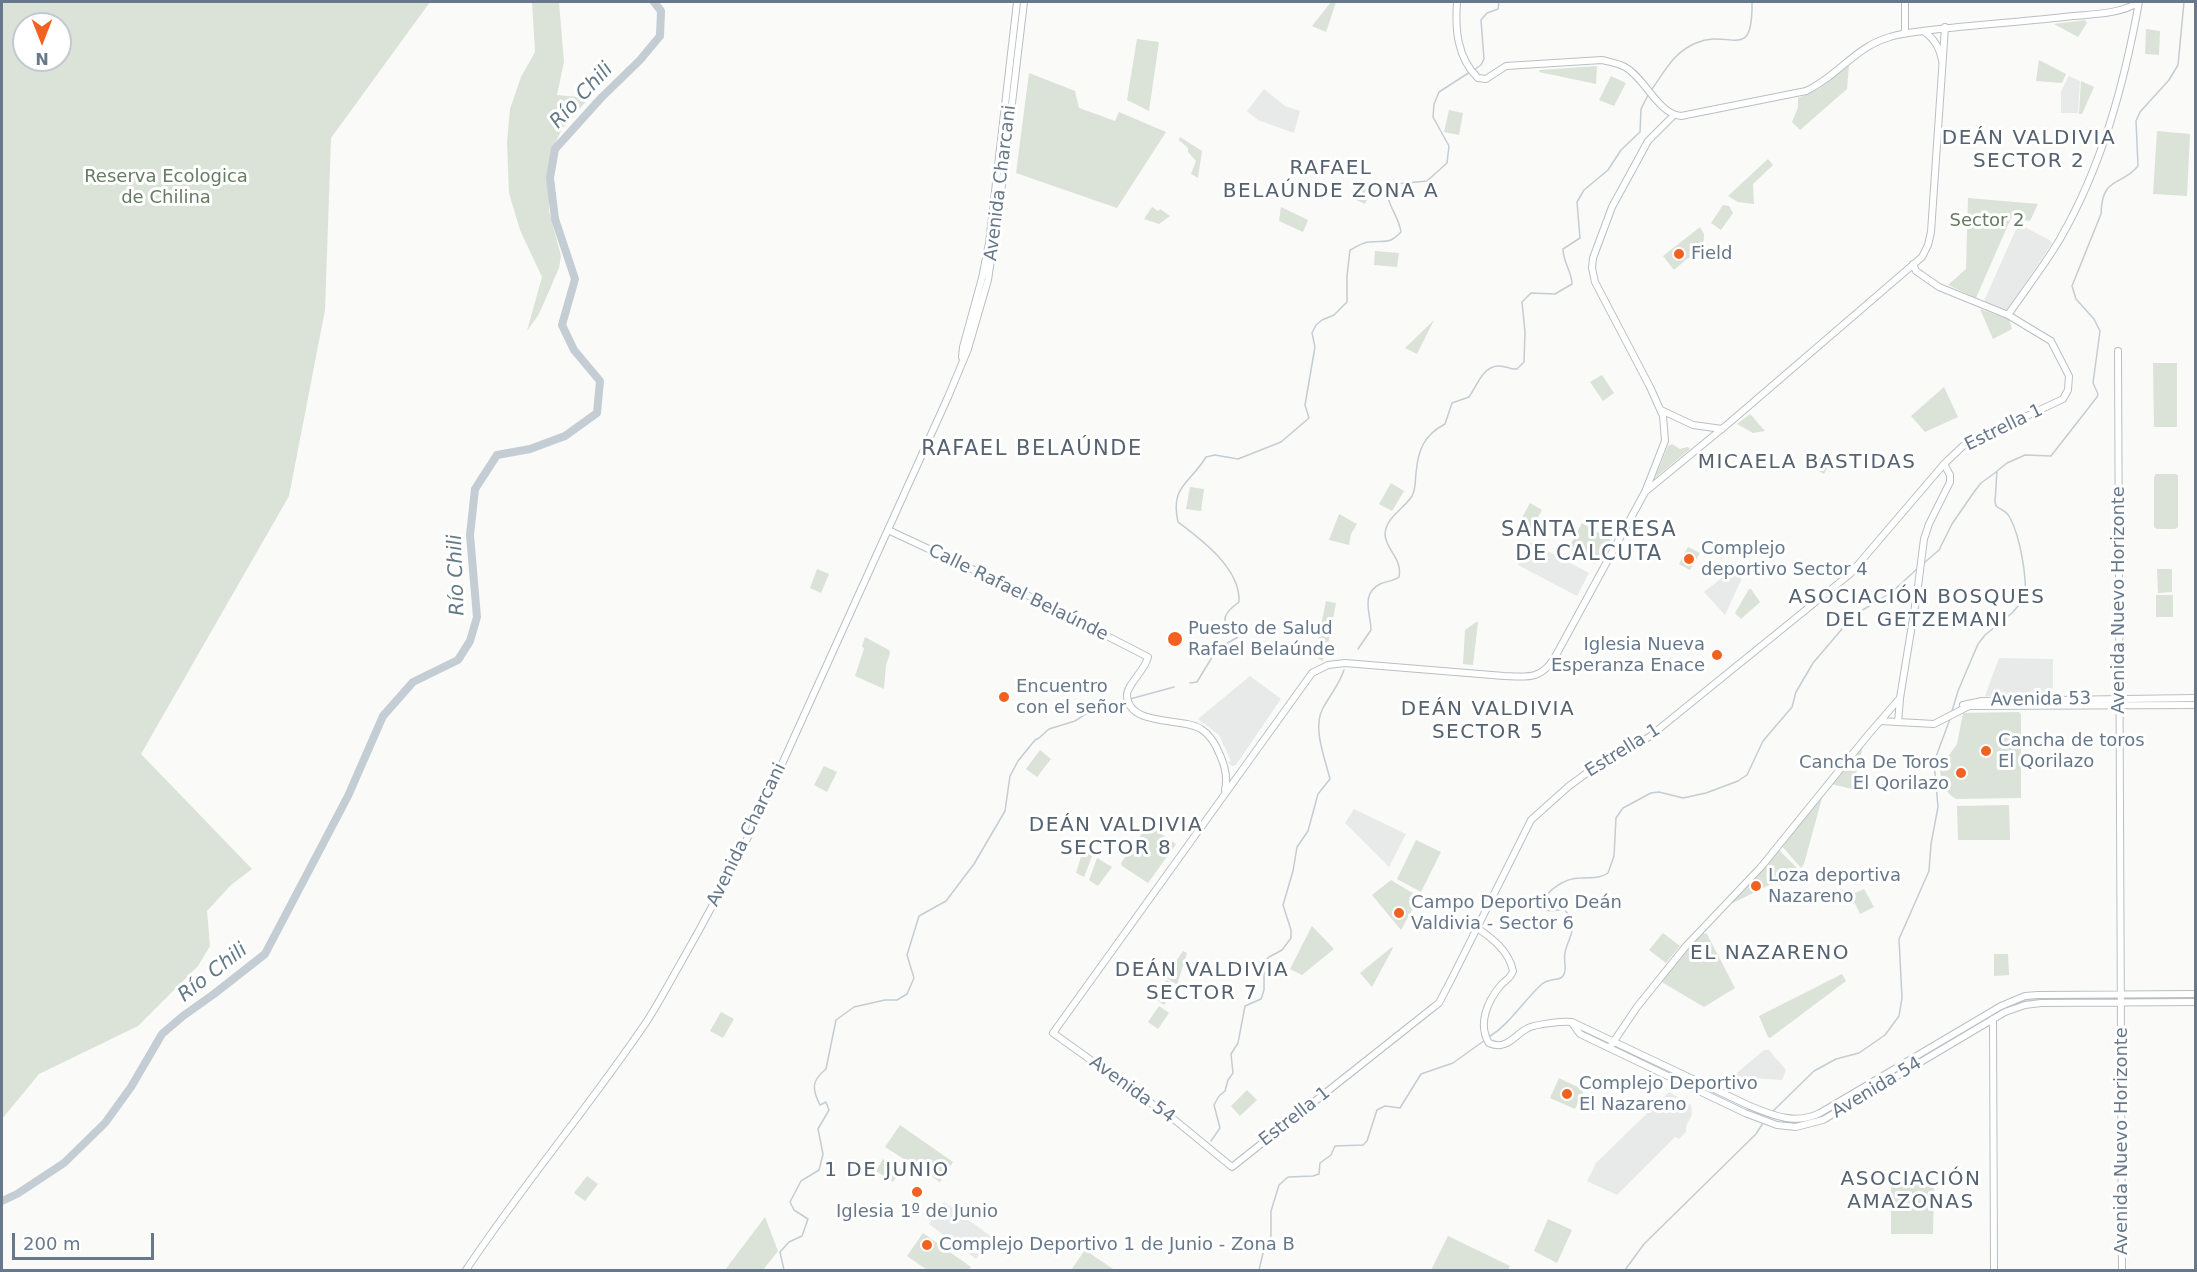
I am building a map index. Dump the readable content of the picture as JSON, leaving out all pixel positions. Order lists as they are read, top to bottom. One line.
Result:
{"streets":{"street":["Avenida Charcani","Estrella 1","Calle Rafael Belaúnde","Avenida Nuevo Horizonte","Avenida 53","Avenida 54"]},"crossings":[["Avenida Charcani","Calle Rafael Belaúnde"],["Estrella 1","Avenida 54"],["Avenida Nuevo Horizonte","Avenida 53"],["Avenida Nuevo Horizonte","Avenida 54"]],"districts":["DEÁN VALDIVIA SECTOR 2","RAFAEL BELAÚNDE ZONA A","RAFAEL BELAÚNDE","MICAELA BASTIDAS","SANTA TERESA DE CALCUTA","ASOCIACIÓN BOSQUES DEL GETZEMANI","DEÁN VALDIVIA SECTOR 5","DEÁN VALDIVIA SECTOR 8","EL NAZARENO","DEÁN VALDIVIA SECTOR 7","1 DE JUNIO","ASOCIACIÓN AMAZONAS"],"water":["Río Chili"],"parks":["Reserva Ecologica de Chilina","Sector 2"],"places":["Field","Complejo deportivo Sector 4","Puesto de Salud Rafael Belaúnde","Iglesia Nueva Esperanza Enace","Encuentro con el señor","Cancha de toros El Qorilazo","Cancha De Toros El Qorilazo","Loza deportiva Nazareno","Campo Deportivo Deán Valdivia - Sector 6","Complejo Deportivo El Nazareno","Iglesia 1º de Junio","Complejo Deportivo 1 de Junio - Zona B"],"scale_bar":"200 m","north":"bottom"}
